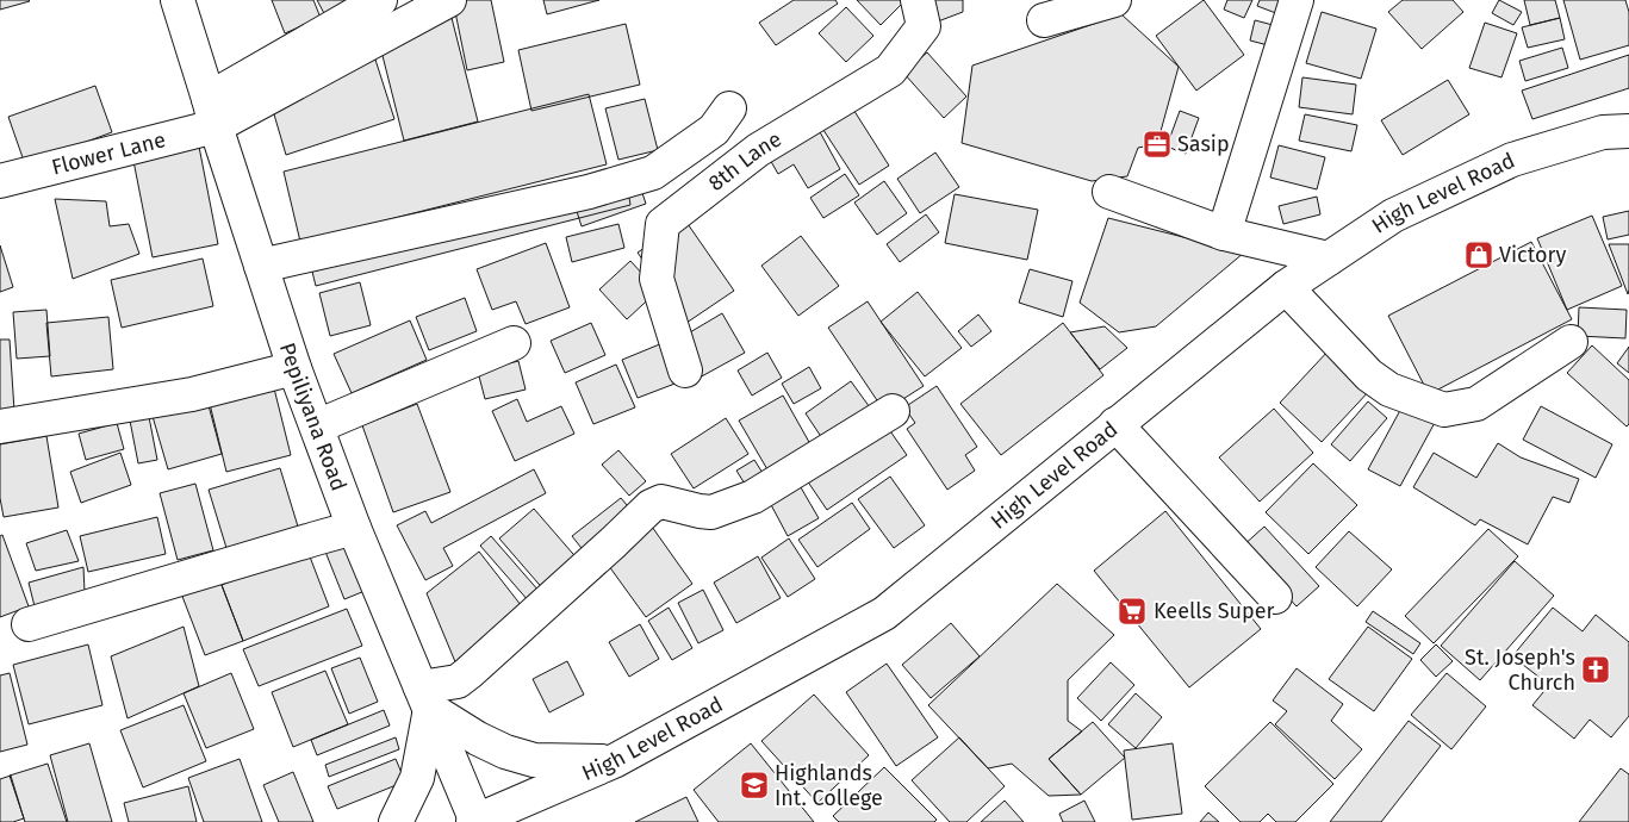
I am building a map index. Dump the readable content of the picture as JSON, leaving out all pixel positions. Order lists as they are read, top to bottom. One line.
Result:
{"streets":{"main road":["Flower Lane","8th Lane","High Level Road","Pepiliyana Road"]},"crossings":[["Flower Lane","Pepiliyana Road"],["High Level Road","Pepiliyana Road"]],"places":{"office":["Sasip"],"shop":["Victory"],"supermarket":["Keells Super"],"church":["St. Joseph's Church"],"school or university":["Highlands Int. College"]}}
